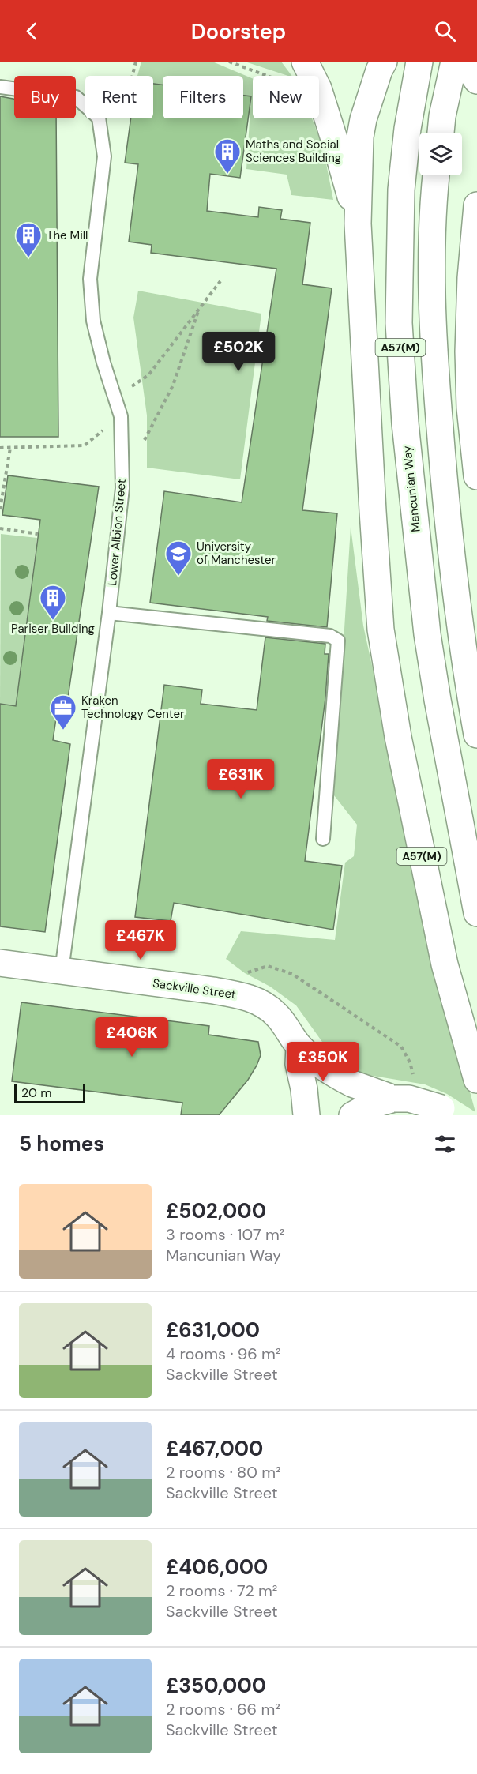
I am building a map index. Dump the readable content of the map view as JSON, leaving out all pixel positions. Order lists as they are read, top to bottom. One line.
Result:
{"streets":{"main road":["A57(M)","Mancunian Way","Sackville Street"],"lane":["Lower Albion Street"]},"crossings":[["Lower Albion Street","Sackville Street"]],"places":{"building":["Maths and Social Sciences Building","The Mill","Pariser Building"],"school or university":["University of Manchester"],"office":["Kraken Technology Center"]},"scale_bar":"20 m","page":{"header":"Doorstep","chip":["Buy","Rent","Filters","New"],"price":["£502K","£631K","£467K","£406K","£350K"],"scale":"20 m","heading":"5 homes","list":[{"name":"£502,000","note":"3 rooms · 107 m² · Mancunian Way"},{"name":"£631,000","note":"4 rooms · 96 m² · Sackville Street"},{"name":"£467,000","note":"2 rooms · 80 m² · Sackville Street"},{"name":"£406,000","note":"2 rooms · 72 m² · Sackville Street"},{"name":"£350,000","note":"2 rooms · 66 m² · Sackville Street"}]}}
